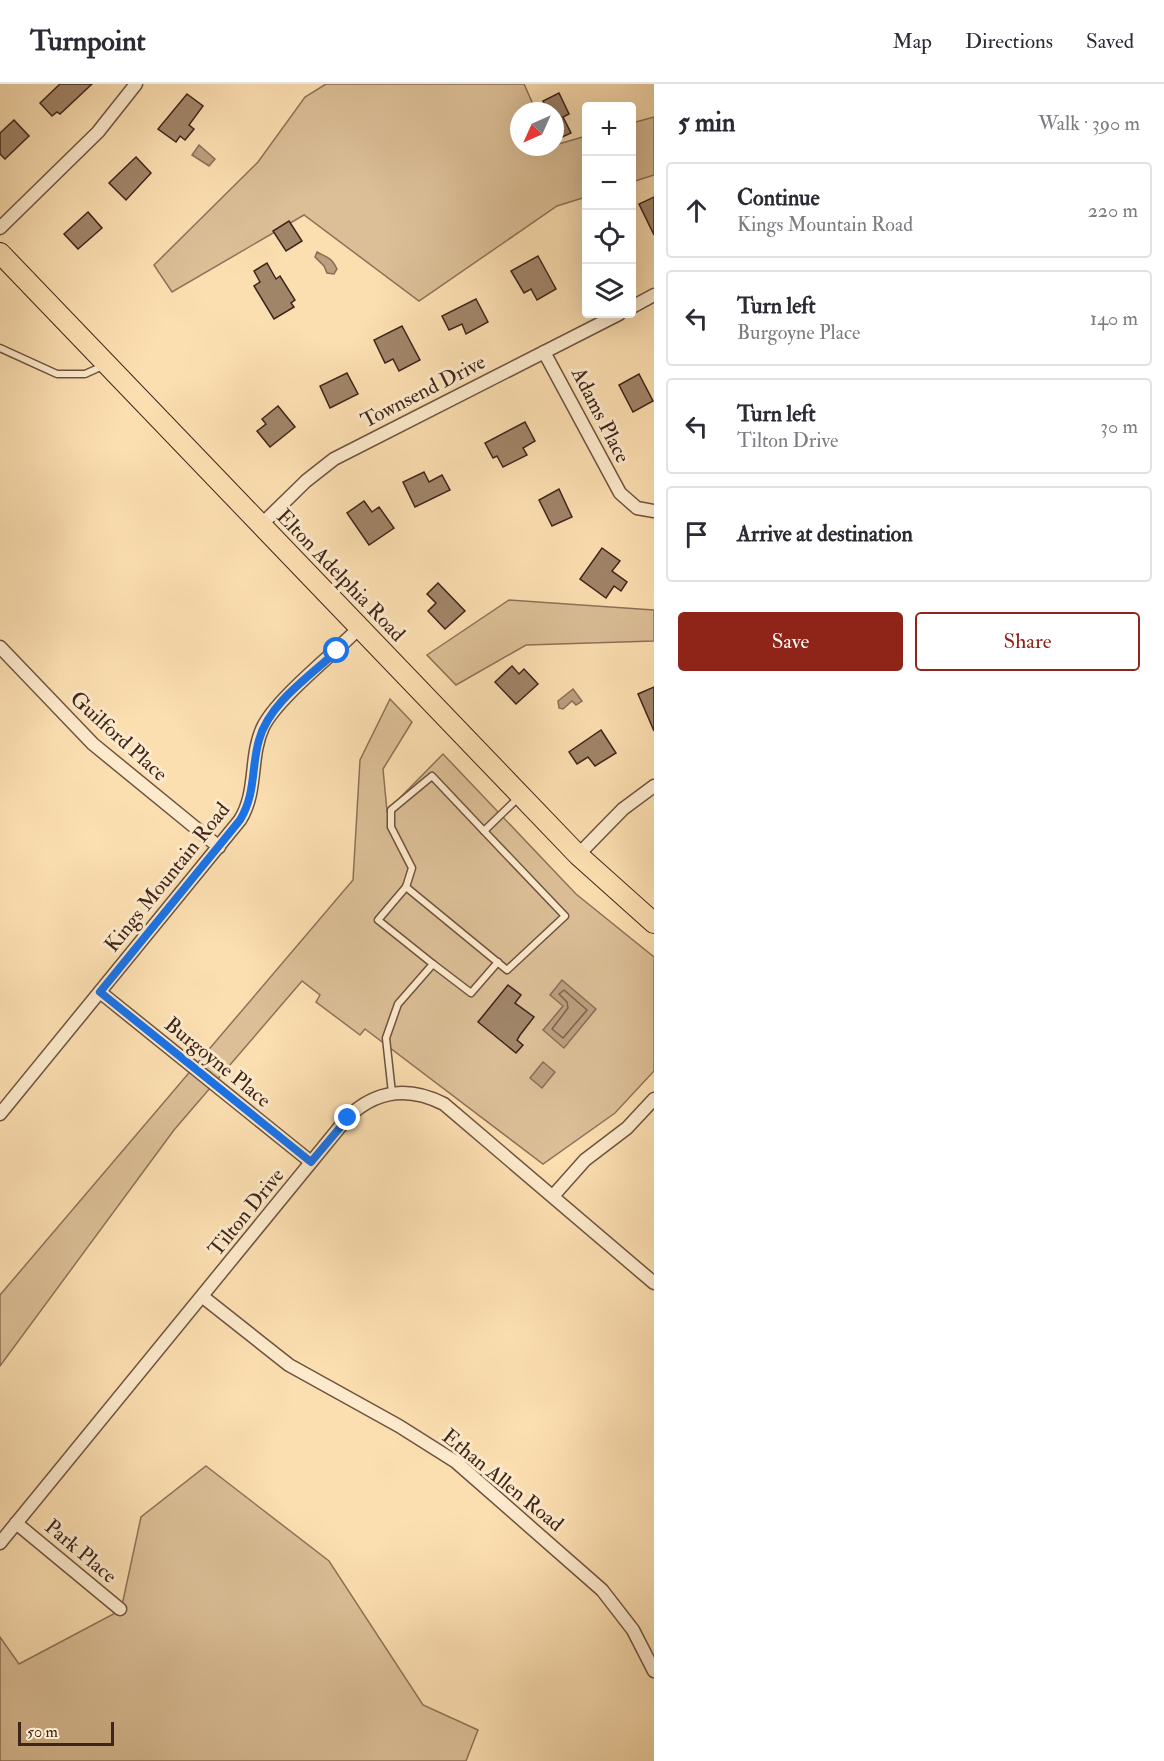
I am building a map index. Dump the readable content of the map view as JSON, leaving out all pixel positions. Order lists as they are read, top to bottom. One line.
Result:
{"streets":{"main road":["Elton Adelphia Road"],"street":["Townsend Drive","Adams Place","Guilford Place","Kings Mountain Road","Burgoyne Place","Tilton Drive","Ethan Allen Road","Park Place"]},"crossings":[["Townsend Drive","Adams Place"],["Townsend Drive","Elton Adelphia Road"],["Elton Adelphia Road","Kings Mountain Road"],["Guilford Place","Kings Mountain Road"],["Kings Mountain Road","Burgoyne Place"],["Burgoyne Place","Tilton Drive"],["Tilton Drive","Ethan Allen Road"],["Tilton Drive","Park Place"]],"scale_bar":"50 m","north":"bottom left","page":{"header":"Turnpoint","nav":["Map","Directions","Saved"],"heading":["5 min","Walk · 390 m"],"map_buttons":["+","−"],"list":[["Continue","Kings Mountain Road","220 m"],["Turn left","Burgoyne Place","140 m"],["Turn left","Tilton Drive","30 m"],"Arrive at destination"],"buttons":["Save","Share"],"scale":"50 m"}}
